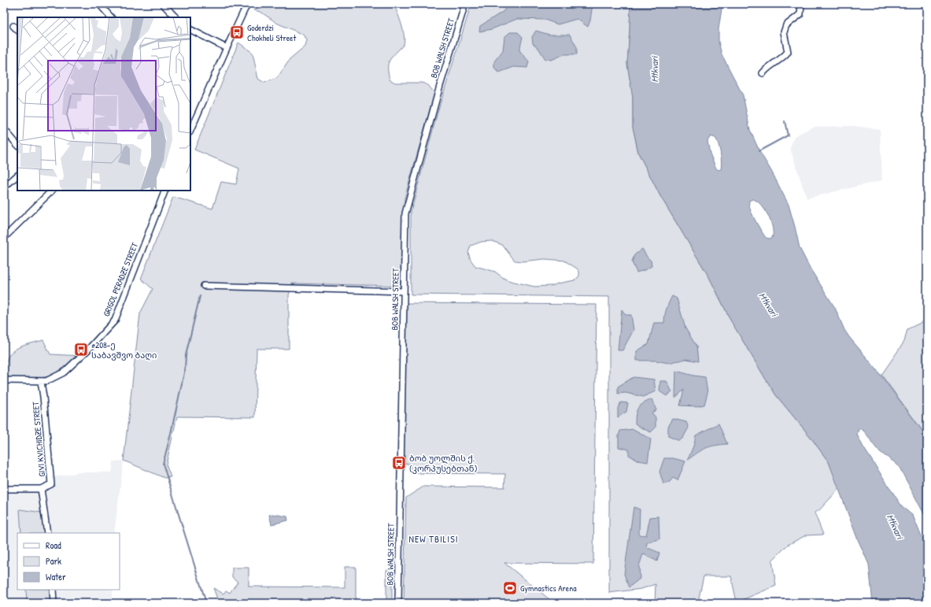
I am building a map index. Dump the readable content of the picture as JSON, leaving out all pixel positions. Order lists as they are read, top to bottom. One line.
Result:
{"streets":{"street":["BOB WALSH STREET","GRIGOL PERADZE STREET","GIVI KVICHIDZE STREET"]},"crossings":[["GRIGOL PERADZE STREET","GIVI KVICHIDZE STREET"]],"districts":["NEW TBILISI"],"water":["Mtkvari"],"places":{"bus stop":["Goderdzi Chokheli Street","#208-ე საბავშვო ბაღი","ბობ უოლშის ქ. (კორპუსებთან)"],"sports":["Gymnastics Arena"]},"legend":["Road","Park","Water"]}
